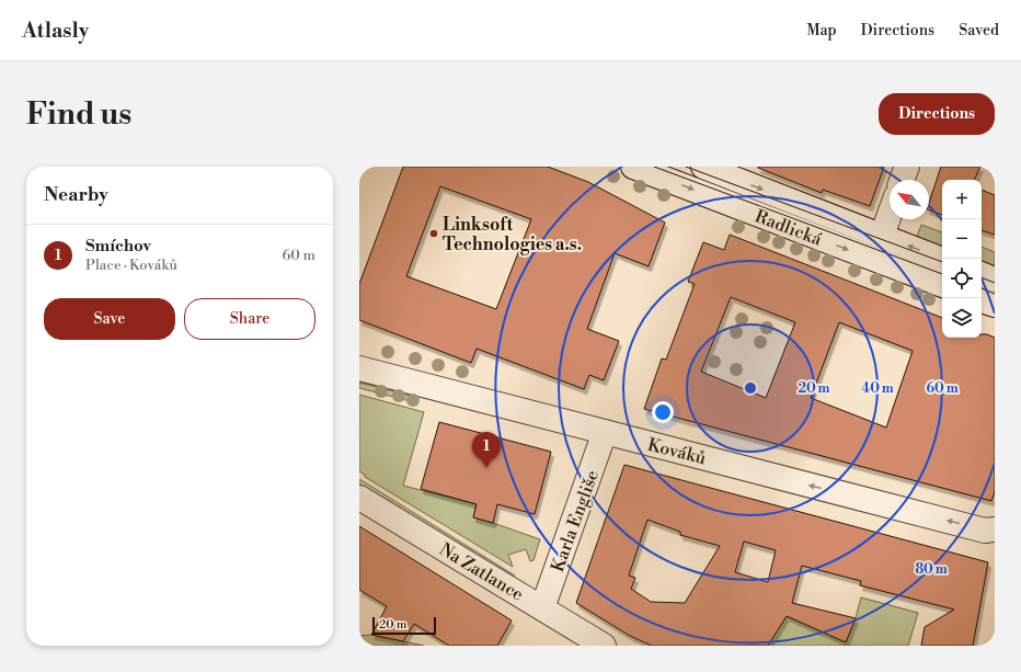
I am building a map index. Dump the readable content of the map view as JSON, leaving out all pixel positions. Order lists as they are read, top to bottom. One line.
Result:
{"streets":{"street":["Radlická","Kováků","Karla Engliše","Na Zatlance"]},"crossings":[["Kováků","Karla Engliše"],["Karla Engliše","Na Zatlance"]],"one_way":["Kováků"],"places":["Linksoft Technologies a.s."],"scale_bar":"20 m","north":"top left","page":{"header":"Atlasly","nav":["Map","Directions","Saved"],"buttons":["Directions",["Save","Share"]],"title":"Find us","heading":"Nearby","map_buttons":["+","−"],"list":[{"mark":"1","name":"Smíchov","note":"Place · Kováků","value":"60 m"}],"pins":"1","scale":"20 m"},"rings":["20 m","40 m","60 m","80 m"]}
